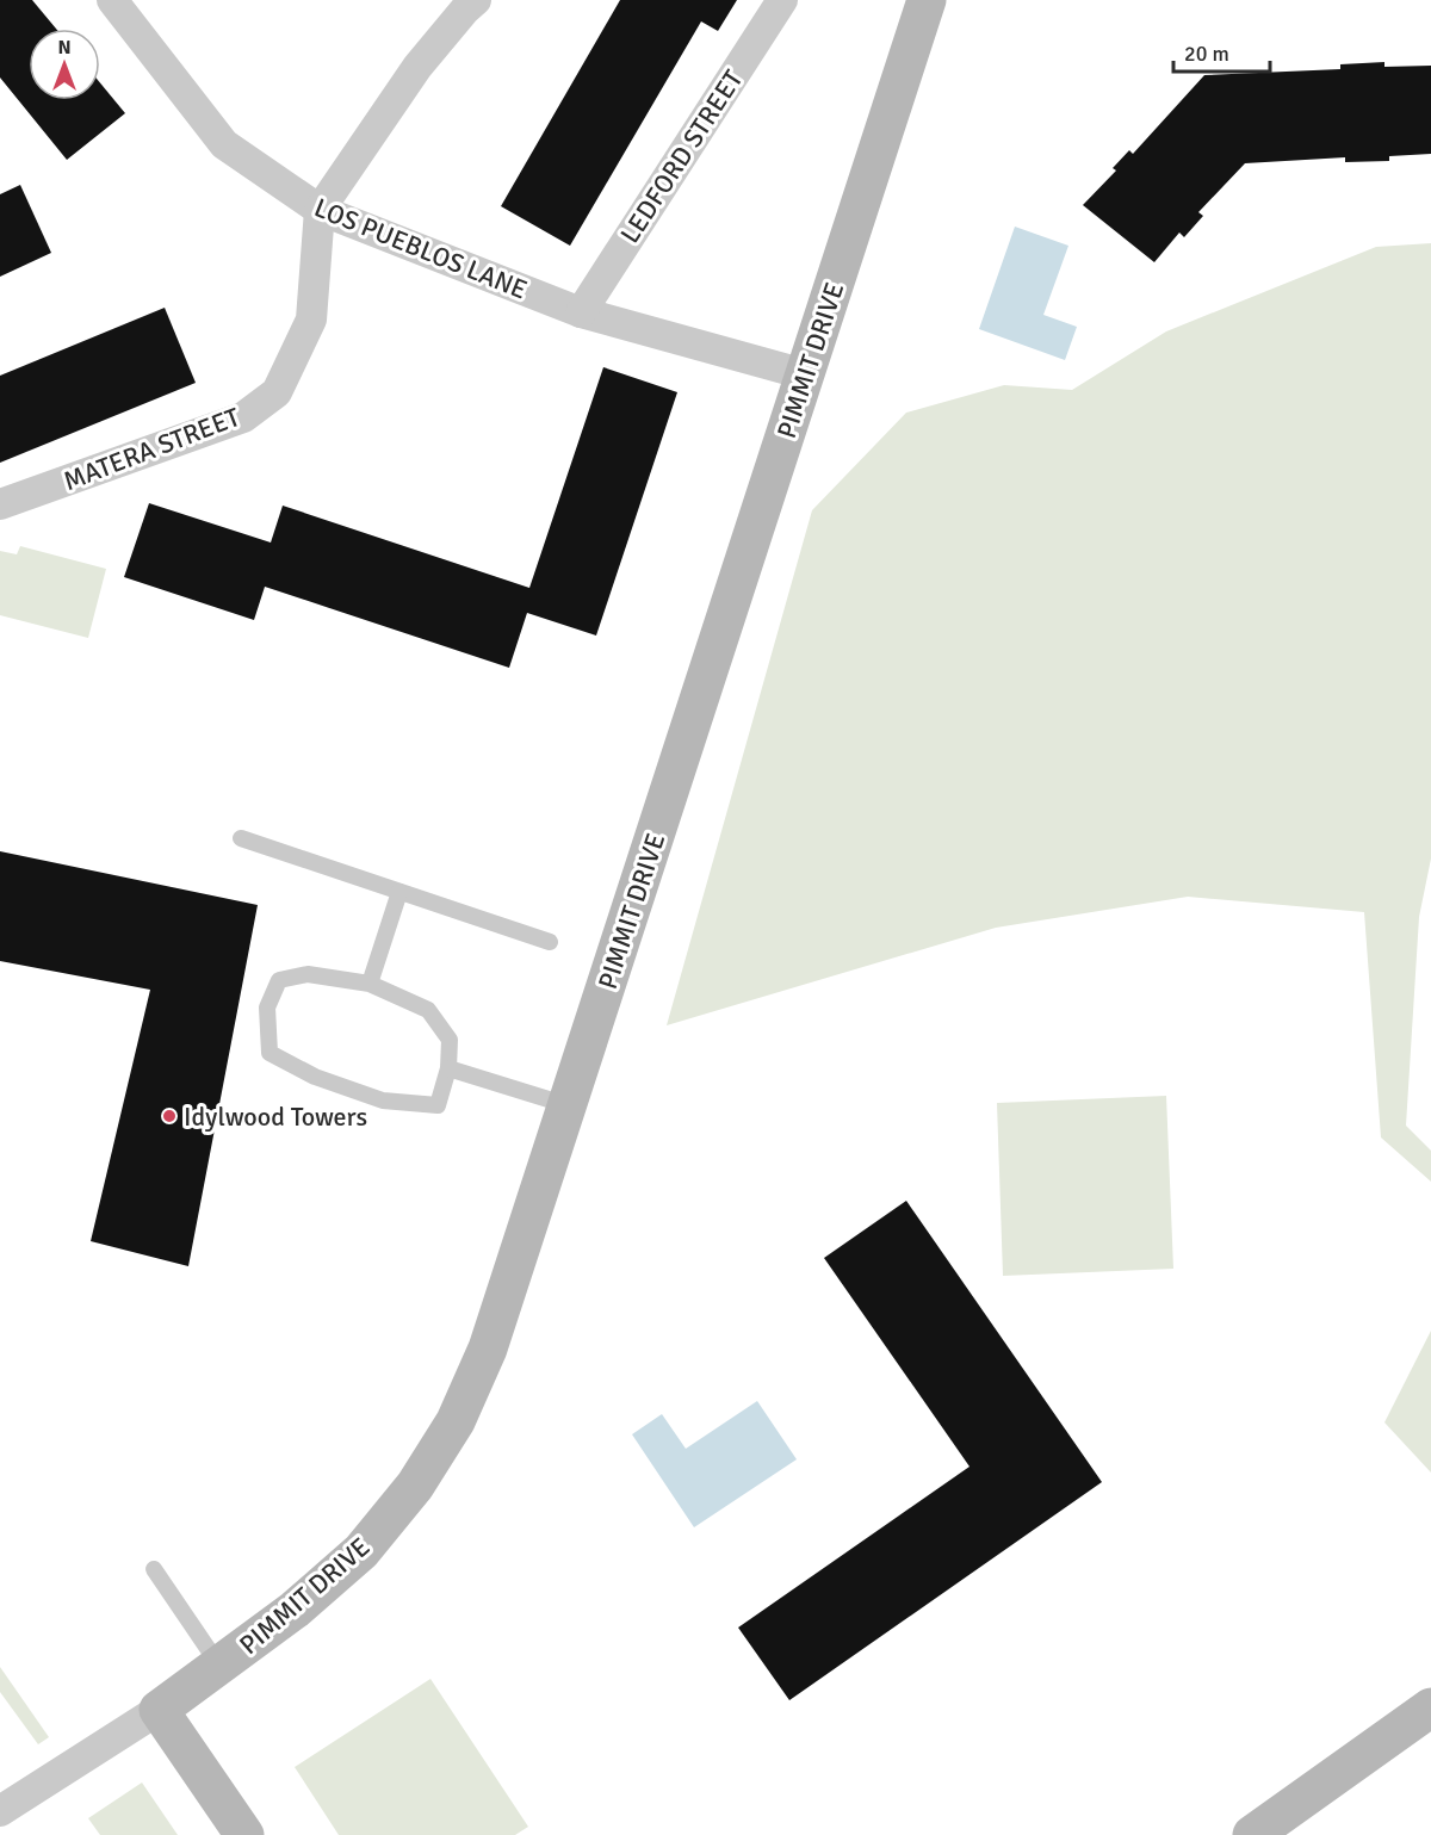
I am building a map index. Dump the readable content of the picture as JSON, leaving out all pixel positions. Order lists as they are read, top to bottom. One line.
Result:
{"streets":{"street":["LEDFORD STREET","LOS PUEBLOS LANE","PIMMIT DRIVE","MATERA STREET"]},"crossings":[["LEDFORD STREET","LOS PUEBLOS LANE"],["LOS PUEBLOS LANE","PIMMIT DRIVE"],["LOS PUEBLOS LANE","MATERA STREET"]],"places":["Idylwood Towers"],"scale_bar":"20 m","north":"top"}
